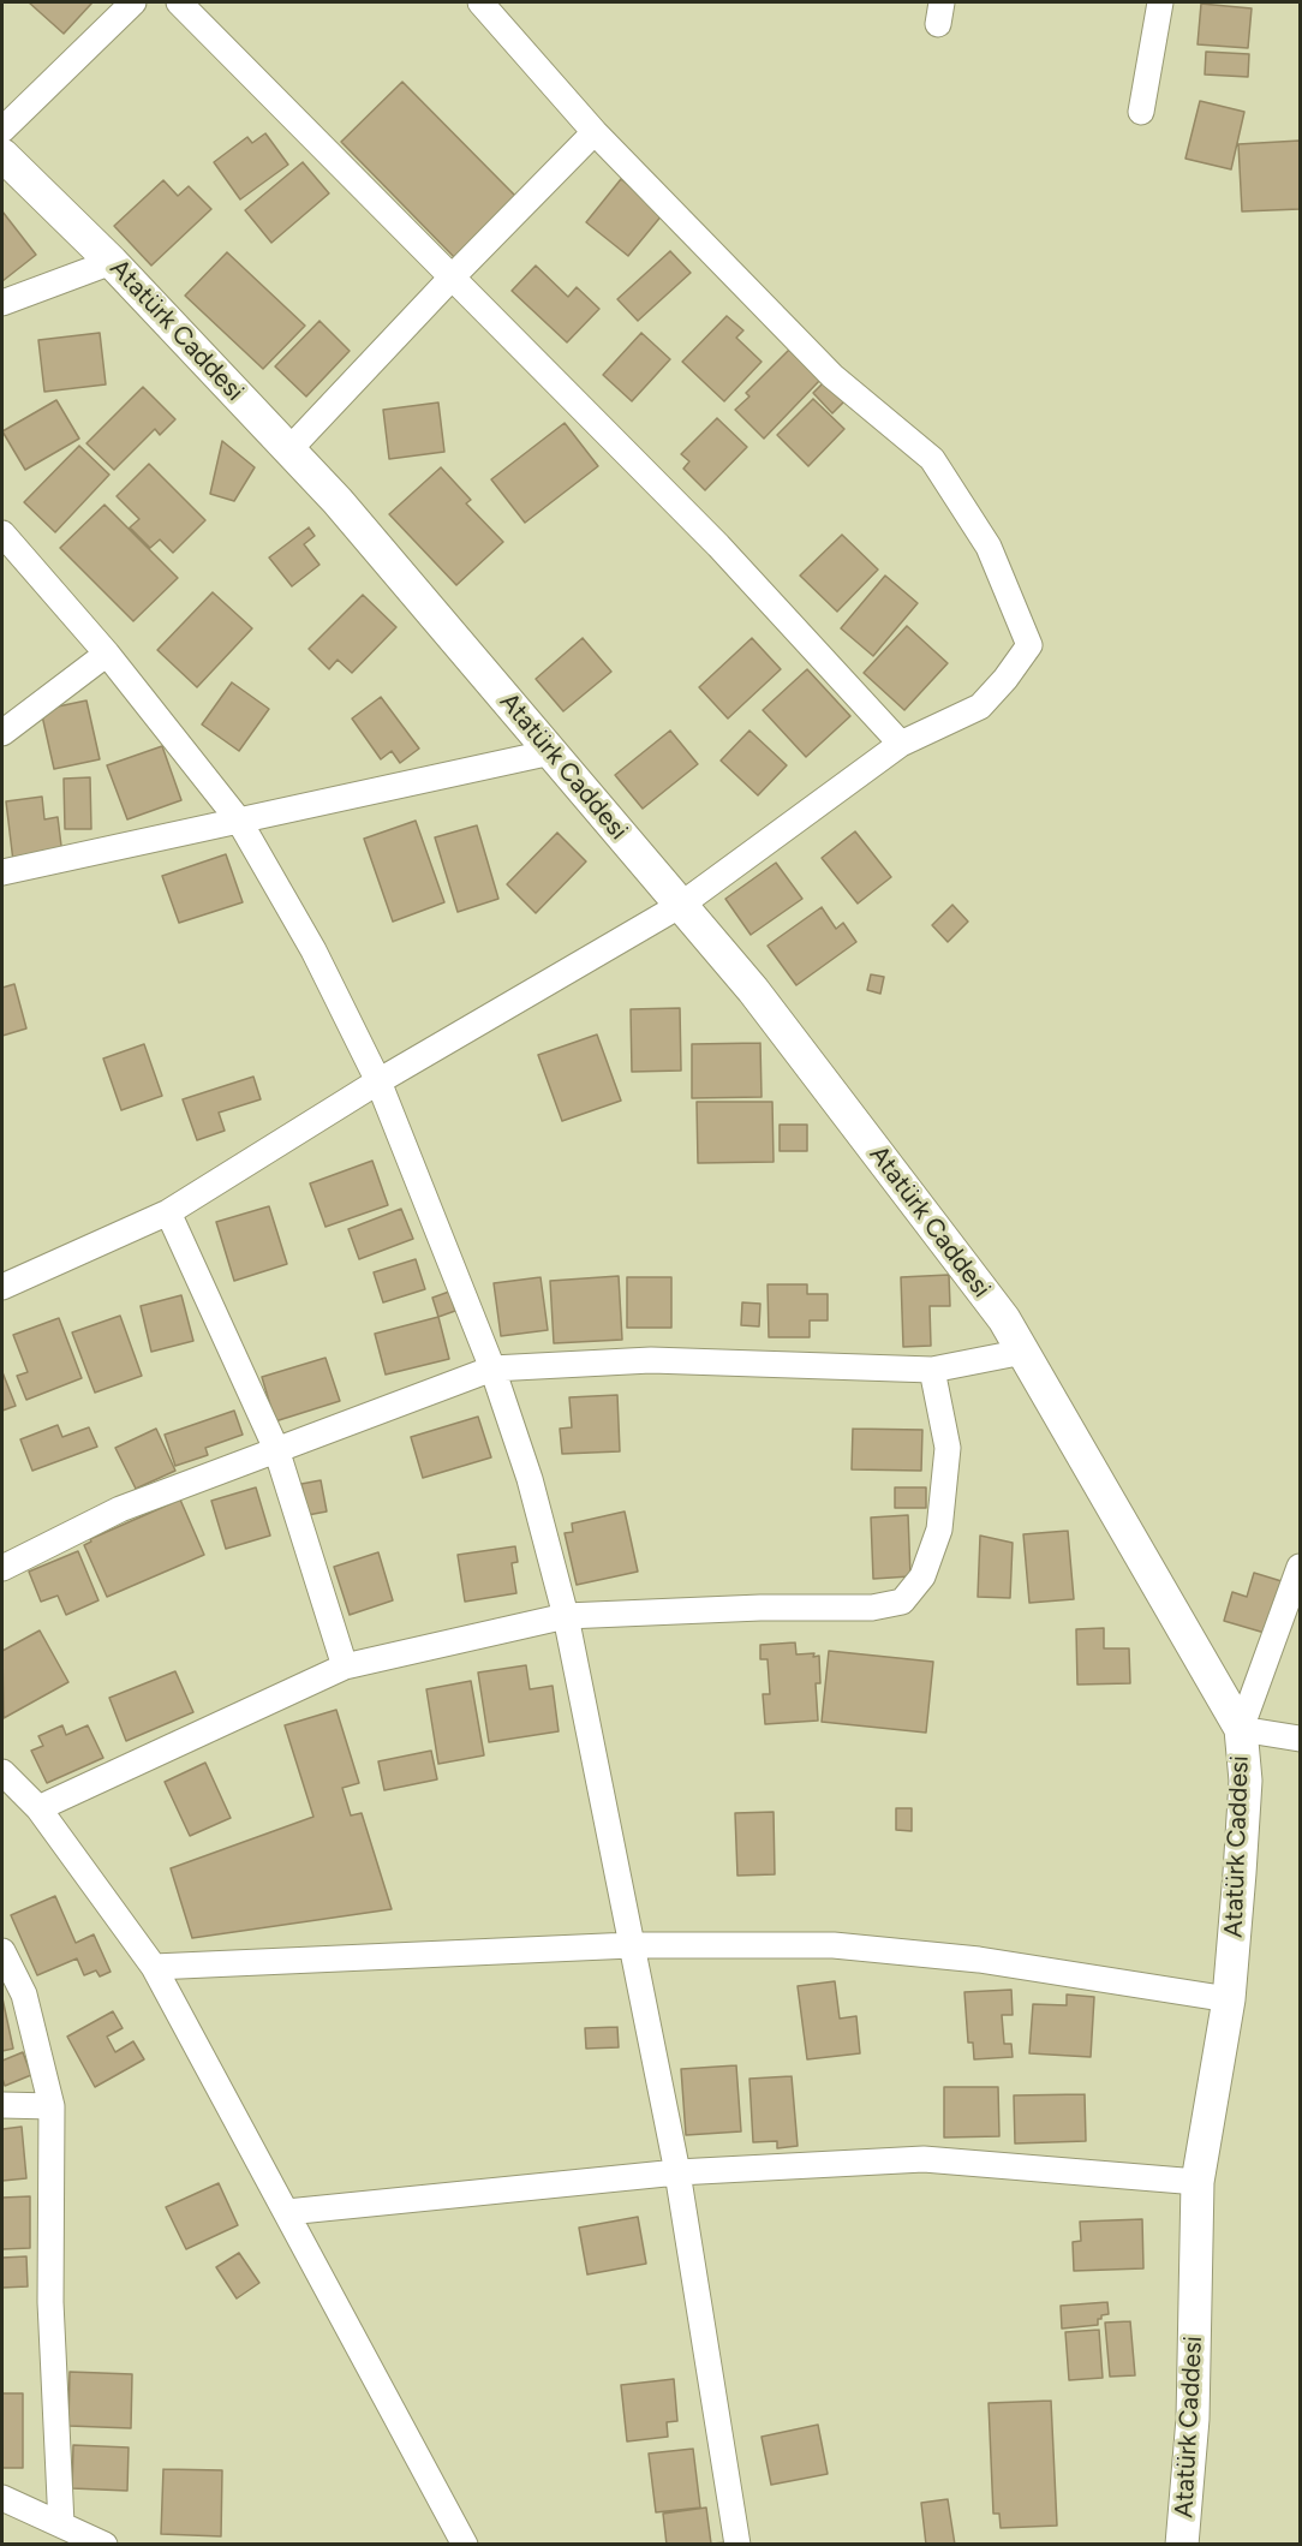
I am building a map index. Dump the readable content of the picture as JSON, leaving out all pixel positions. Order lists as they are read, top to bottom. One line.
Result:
{"streets":{"street":["Atatürk Caddesi"]}}
